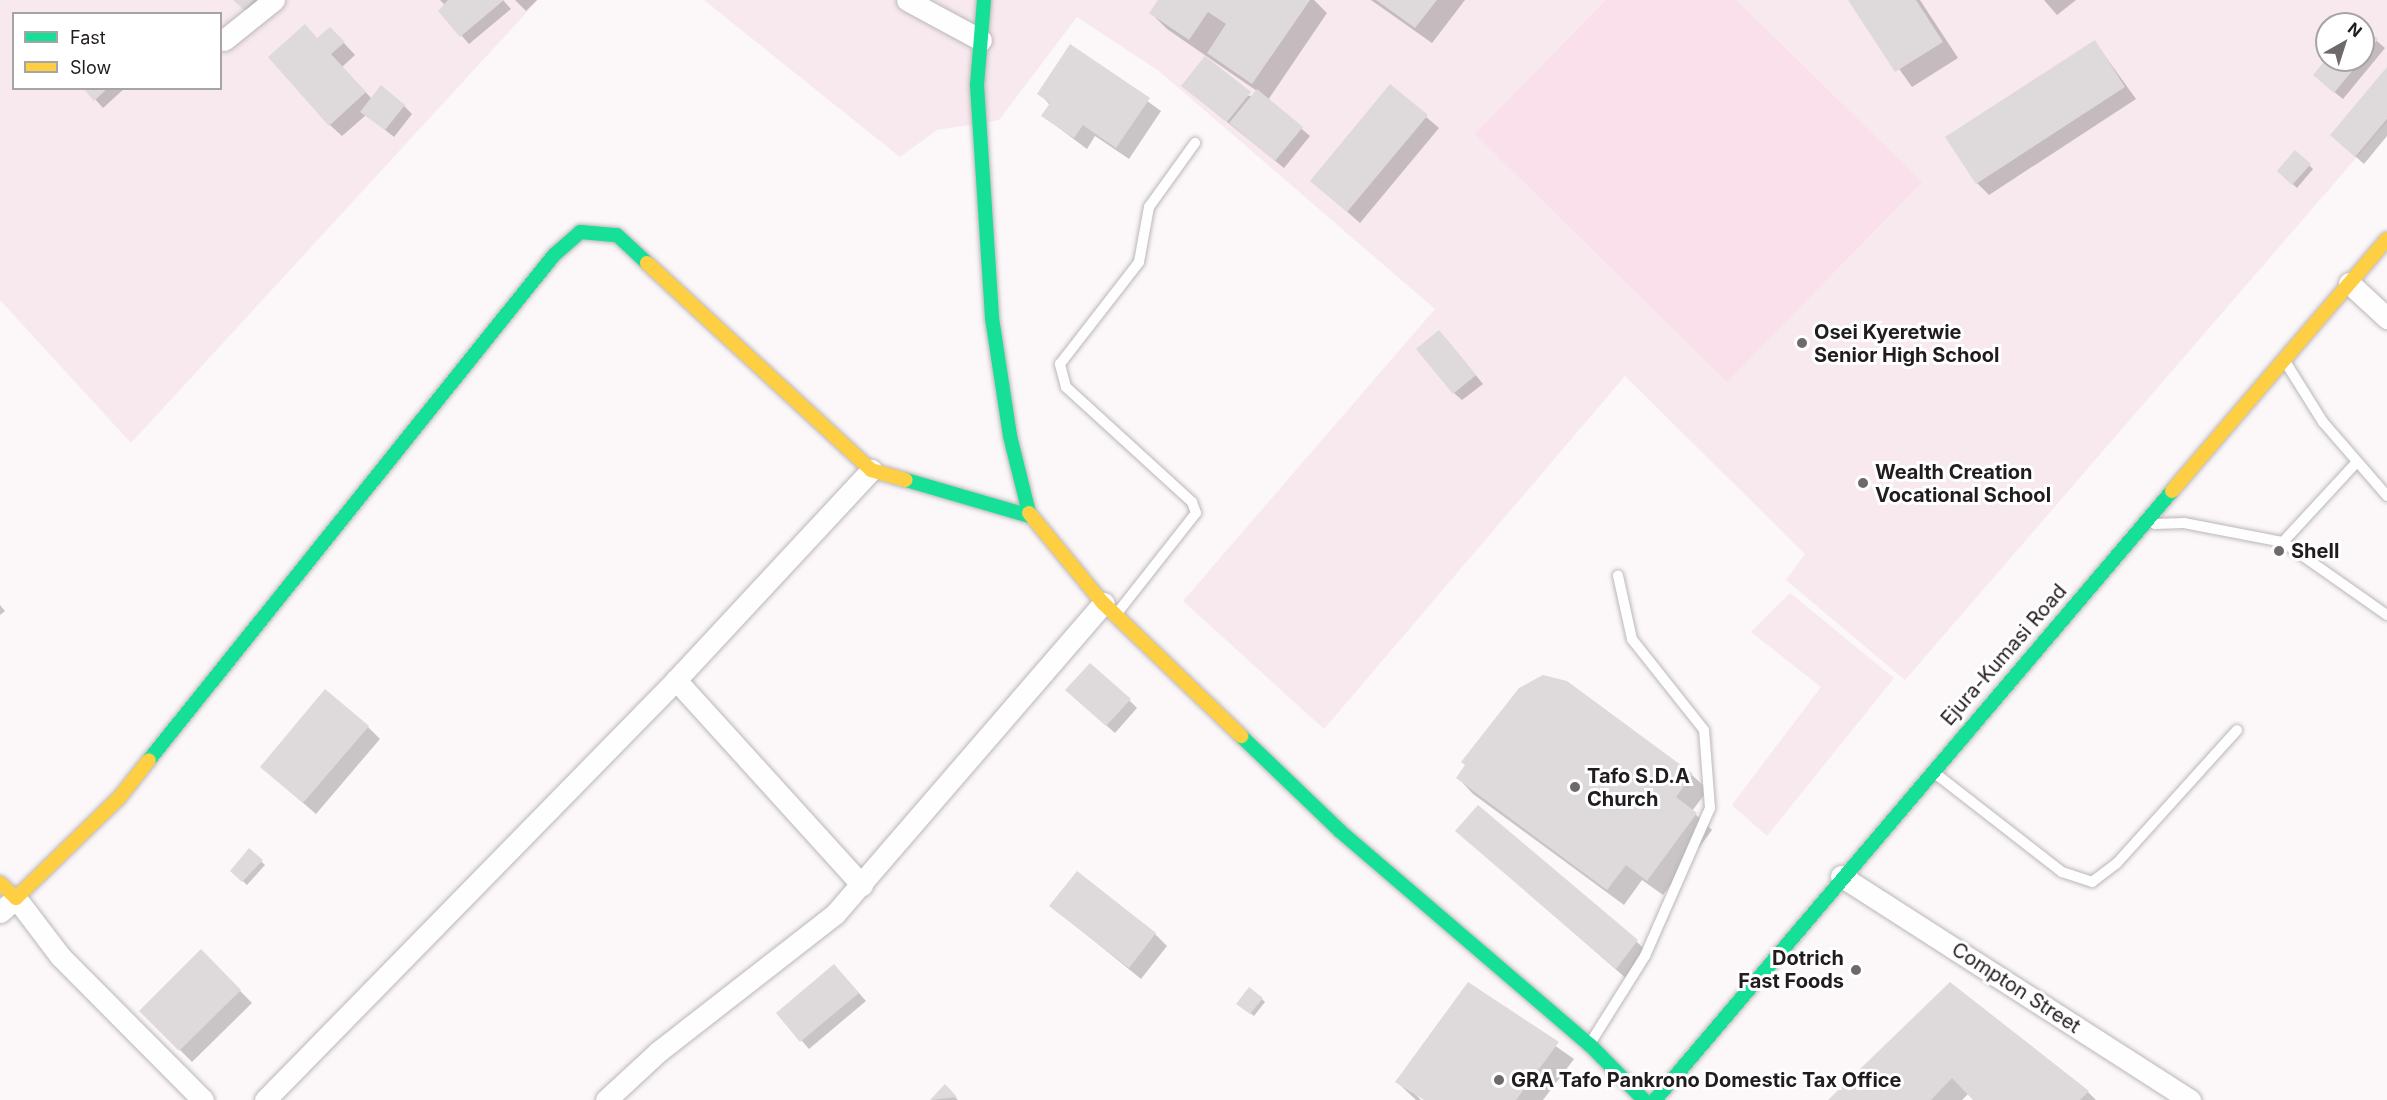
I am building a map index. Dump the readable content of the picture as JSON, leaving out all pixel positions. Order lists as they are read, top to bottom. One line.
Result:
{"streets":{"street":["Ejura-Kumasi Road","Compton Street"]},"crossings":[["Ejura-Kumasi Road","Compton Street"]],"places":["Osei Kyeretwie Senior High School","Wealth Creation Vocational School","Shell","Tafo S.D.A Church","Dotrich Fast Foods","GRA Tafo Pankrono Domestic Tax Office"],"legend":["Fast","Slow"],"north":"top right"}
